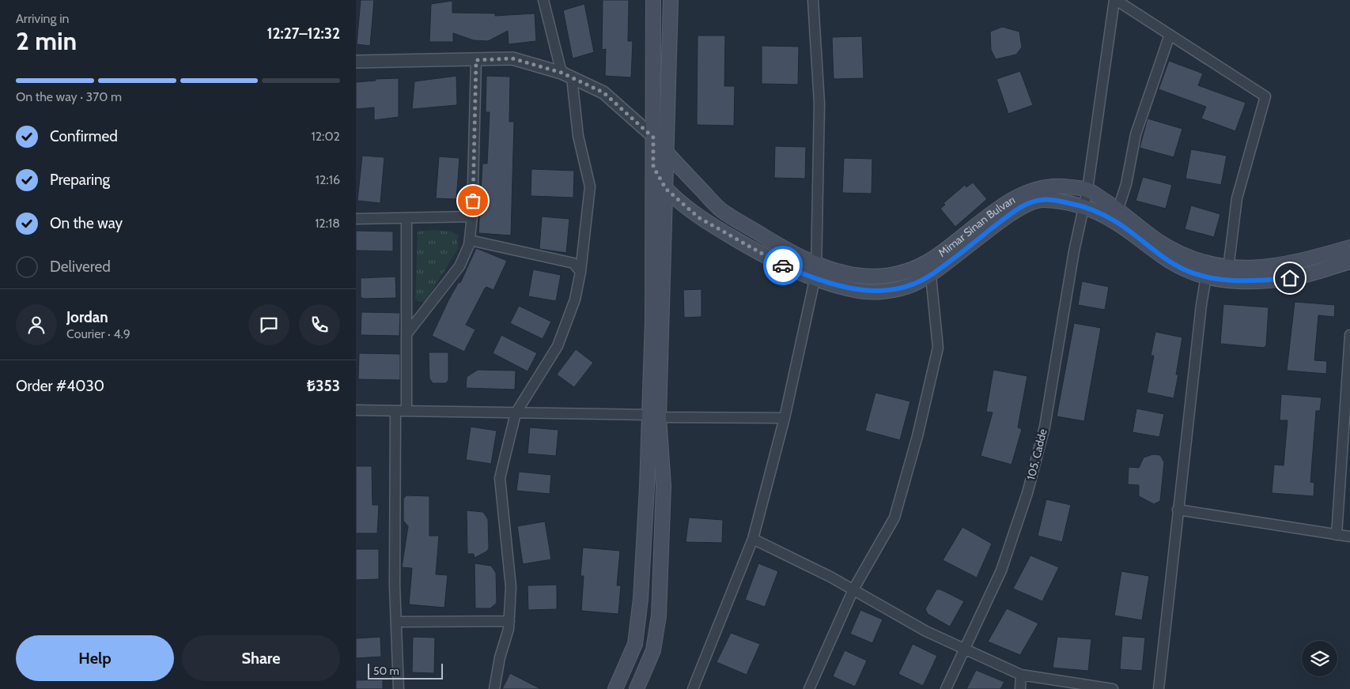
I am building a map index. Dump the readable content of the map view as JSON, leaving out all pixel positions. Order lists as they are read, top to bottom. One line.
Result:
{"streets":{"main road":["Mimar Sinan Bulvarı"],"street":["105. Cadde"]},"crossings":[["Mimar Sinan Bulvarı","105. Cadde"]],"scale_bar":"50 m","page":{"heading":["2 min","Arriving in","12:27–12:32"],"panel":["Jordan","Courier · 4.9","Order #4030","₺353"],"bar":"On the way · 370 m","list":[["Confirmed","12:02"],["Preparing","12:16"],["On the way","12:18"],"Delivered"],"buttons":["Help","Share"],"scale":"50 m"}}
